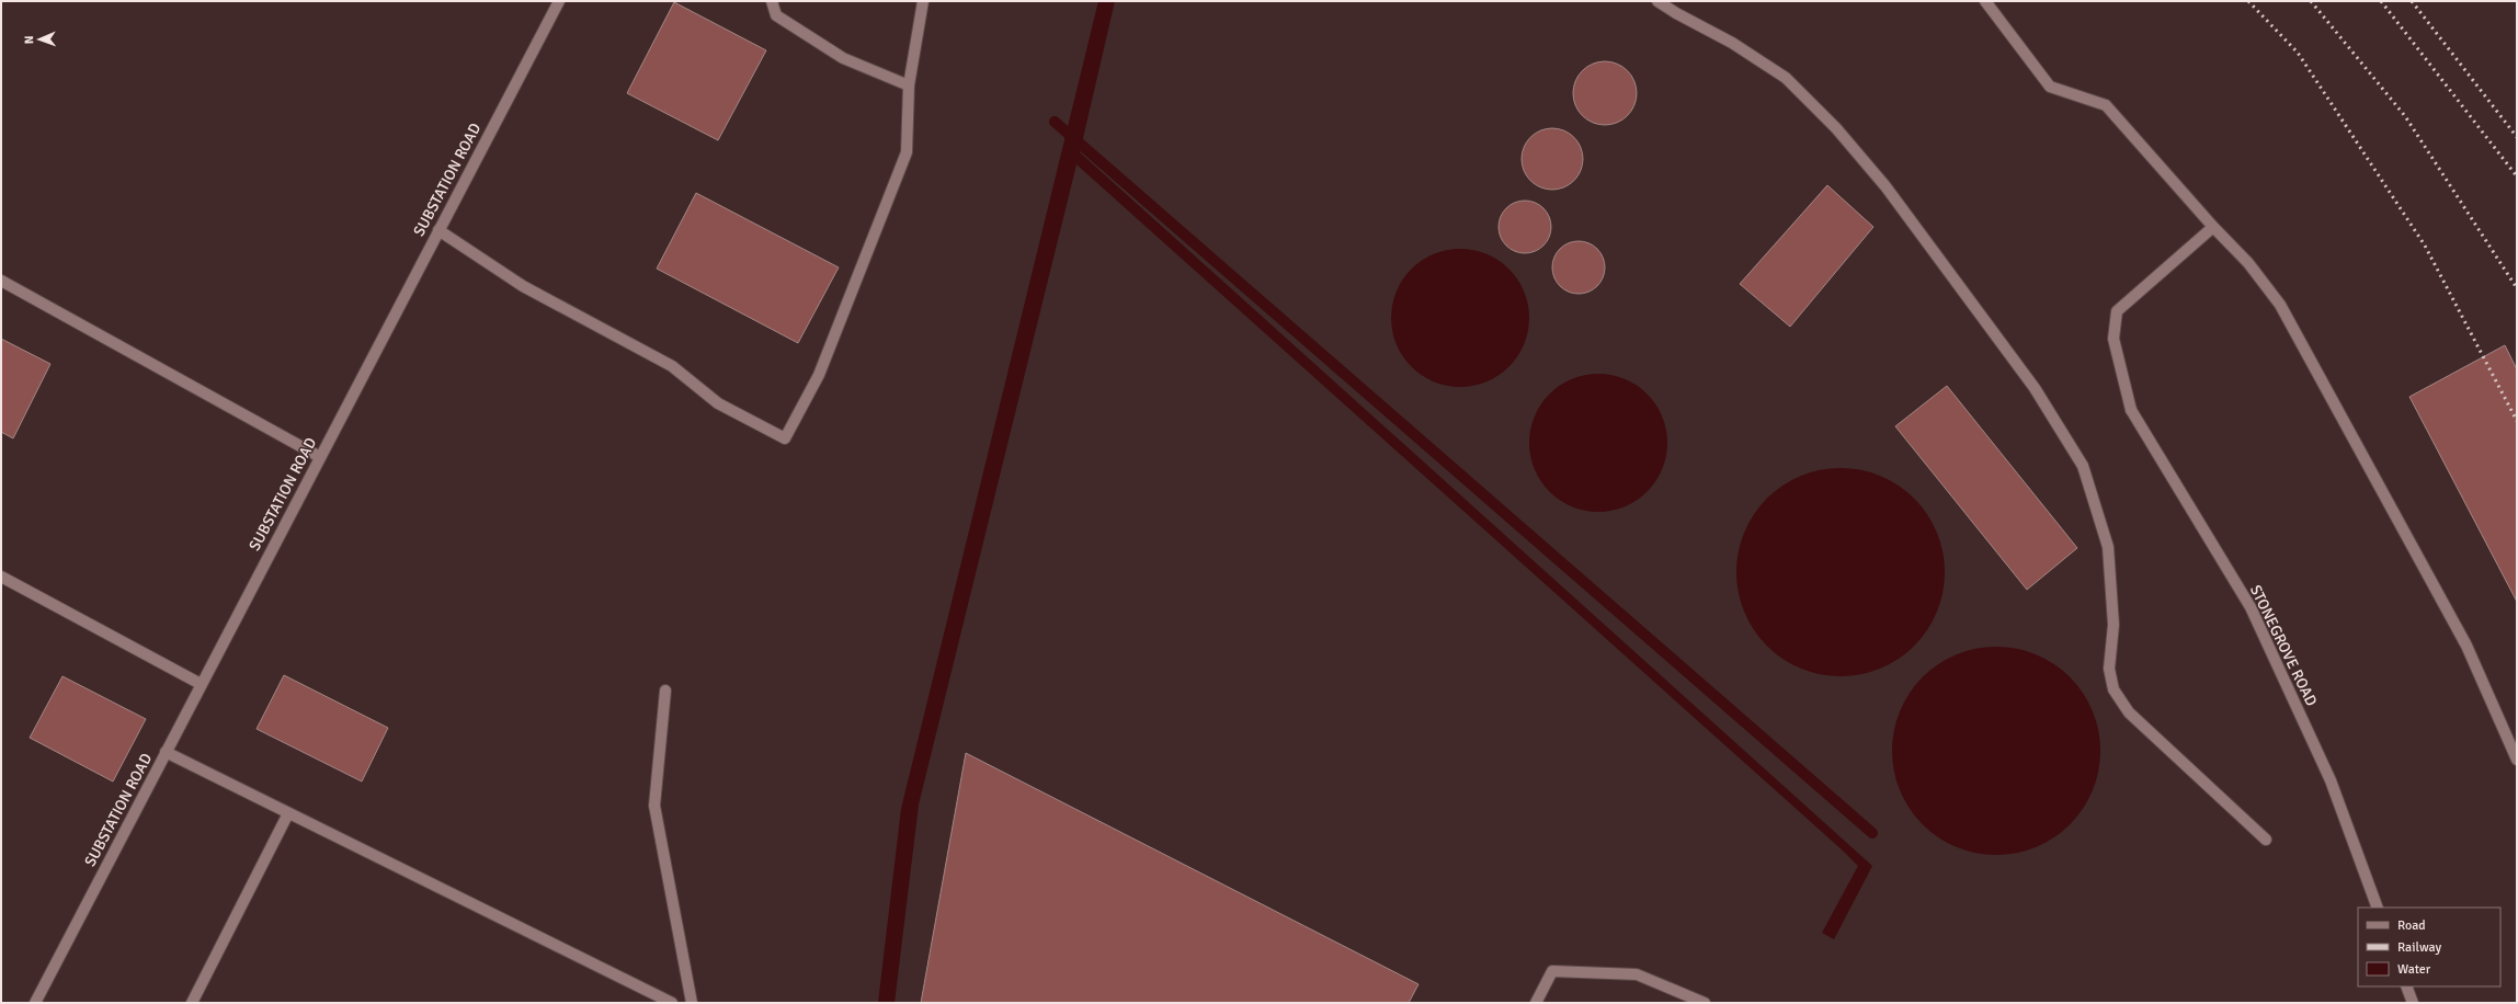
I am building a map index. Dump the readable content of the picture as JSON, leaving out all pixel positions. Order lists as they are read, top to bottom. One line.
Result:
{"streets":{"street":["SUBSTATION ROAD","STONEGROVE ROAD"]},"legend":["Road","Railway","Water"],"north":"left"}
